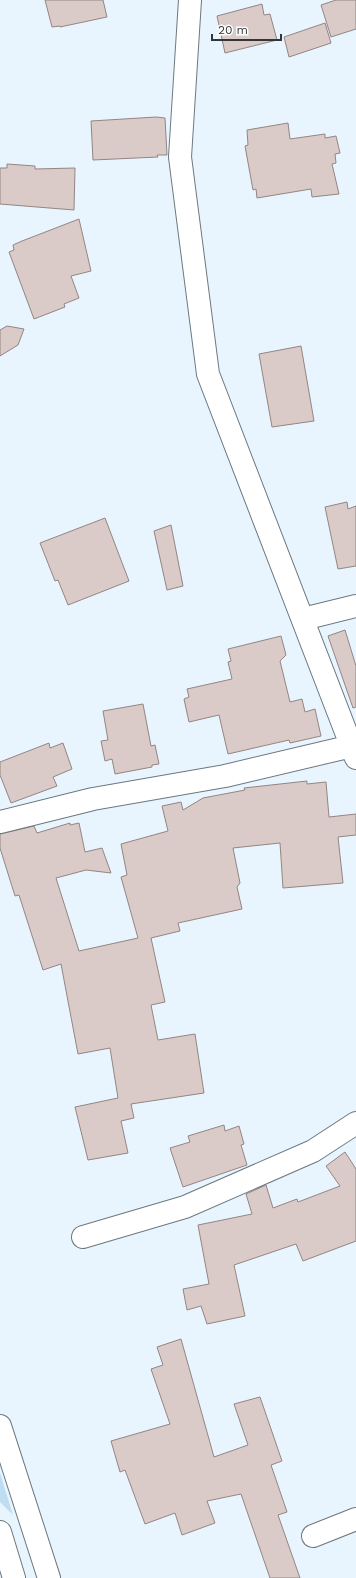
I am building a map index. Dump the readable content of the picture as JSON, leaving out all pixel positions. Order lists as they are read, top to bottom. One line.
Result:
{"scale_bar":"20 m"}
